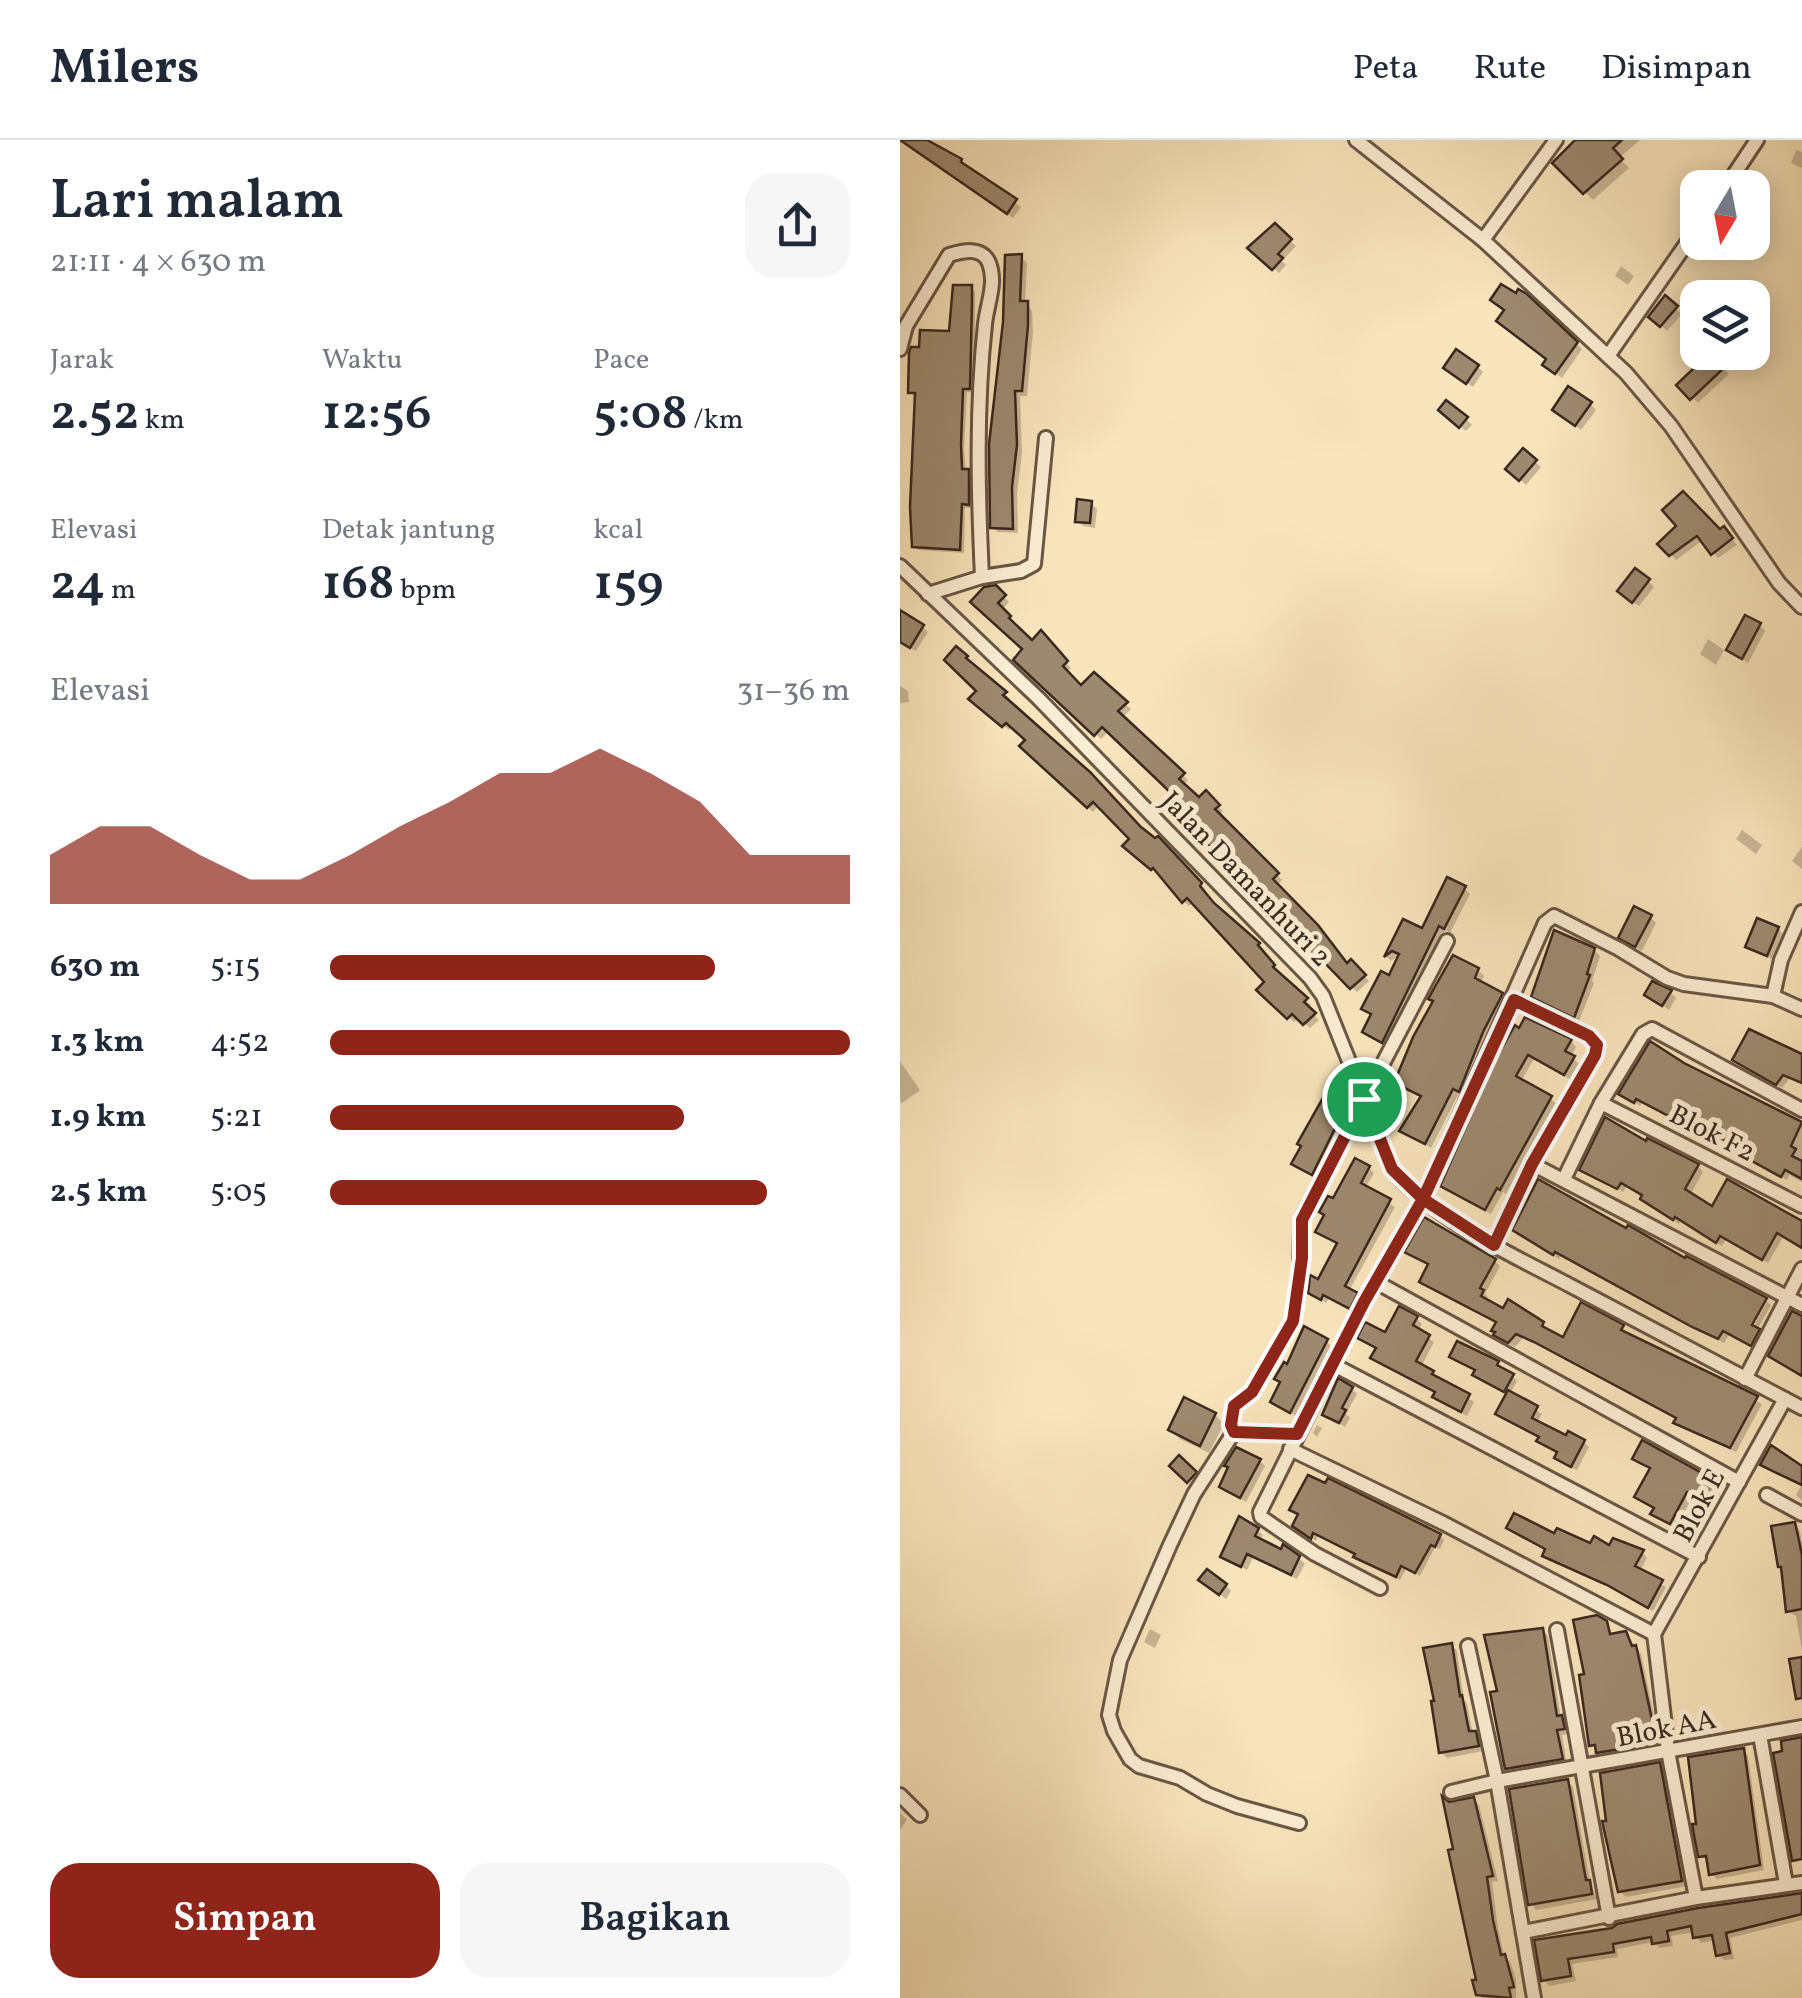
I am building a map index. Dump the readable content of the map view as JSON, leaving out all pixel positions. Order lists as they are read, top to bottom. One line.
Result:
{"streets":{"street":["Jalan Damanhuri 2","Blok F2","Blok E","Blok AA"]},"crossings":[["Jalan Damanhuri 2","Blok E"]],"north":"bottom","page":{"header":"Milers","nav":["Peta","Rute","Disimpan"],"heading":["Lari malam","21:11 · 4 × 630 m"],"stats":[["Jarak","2.52 km"],["Waktu","12:56"],["Pace","5:08 /km"],["Elevasi","24 m"],["Detak jantung","168 bpm"],["kcal","159"]],"chart":["Elevasi","31–36 m"],"list":[{"name":"630 m","note":"5:15"},{"name":"1.3 km","note":"4:52"},{"name":"1.9 km","note":"5:21"},{"name":"2.5 km","note":"5:05"}],"buttons":["Simpan","Bagikan"]}}
